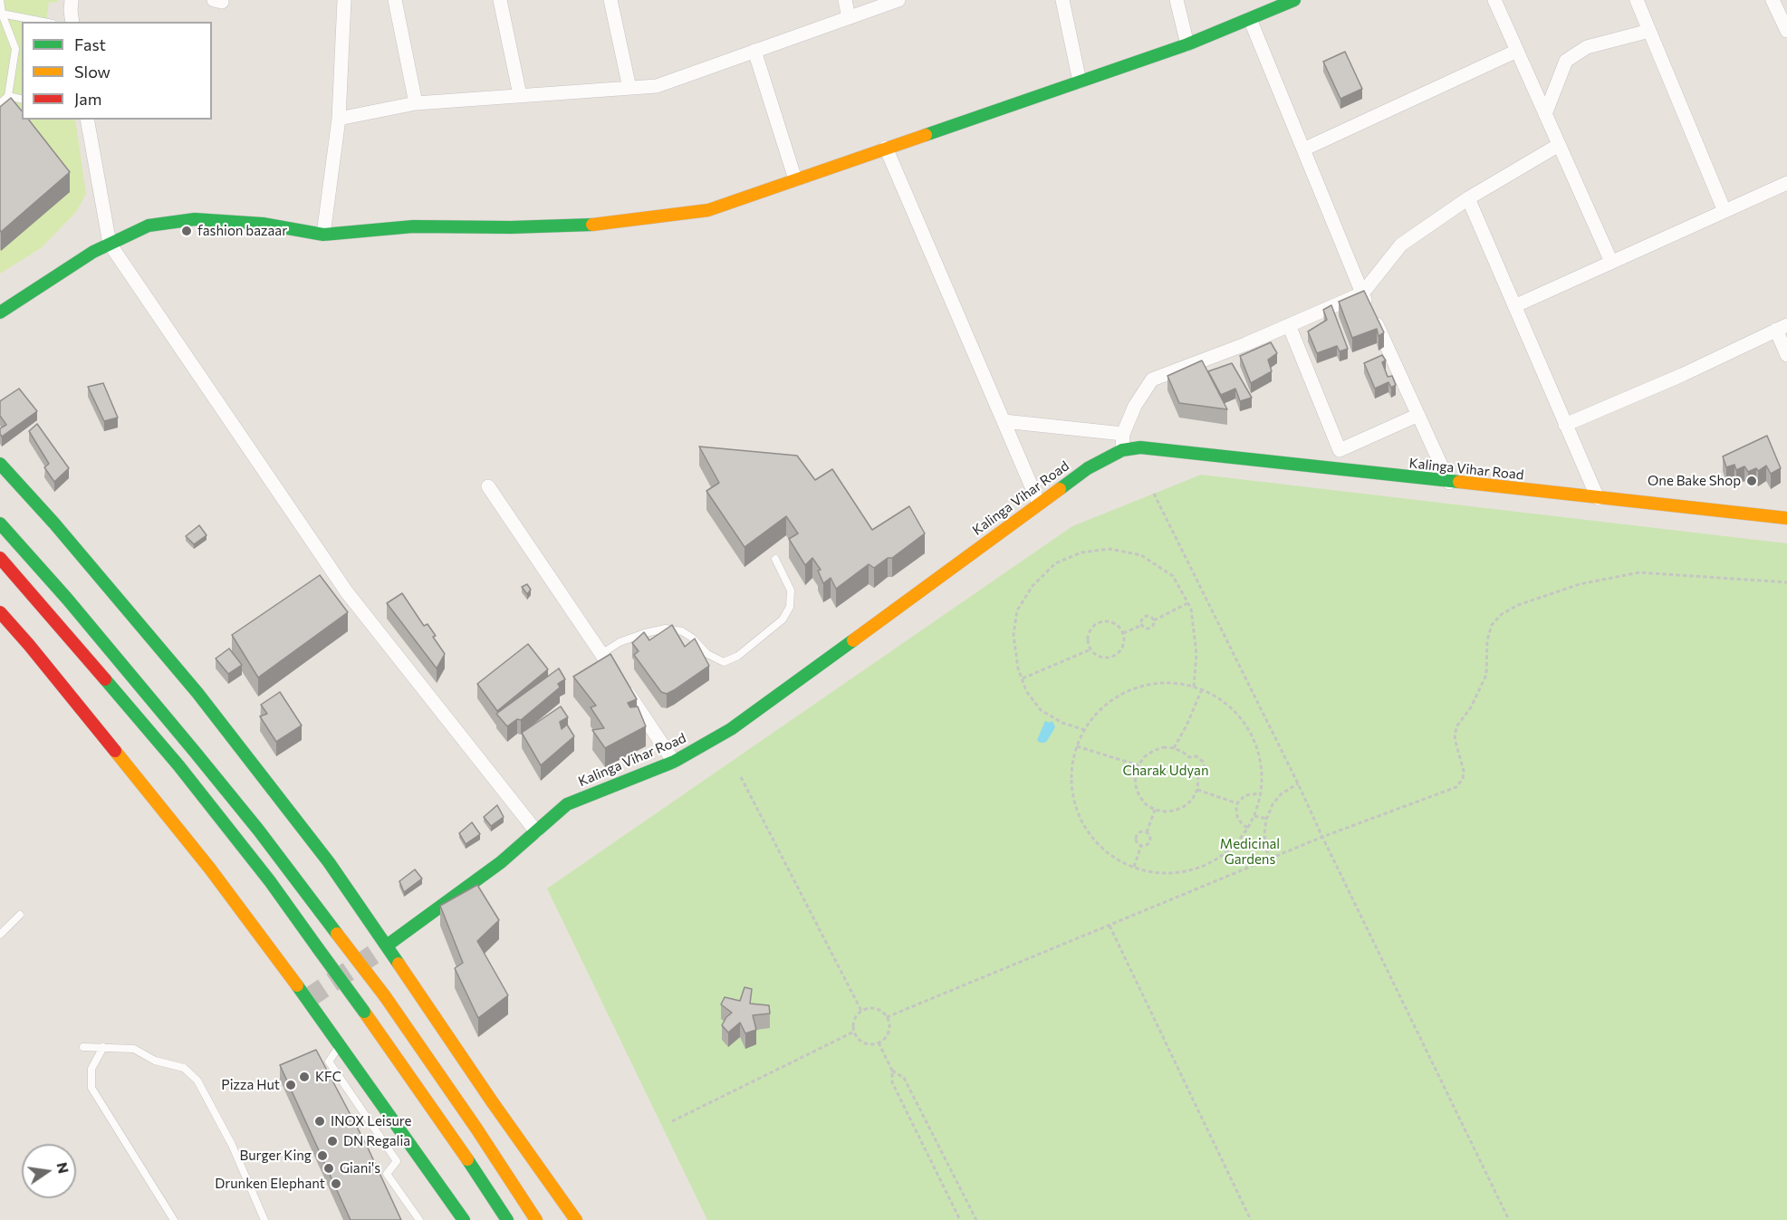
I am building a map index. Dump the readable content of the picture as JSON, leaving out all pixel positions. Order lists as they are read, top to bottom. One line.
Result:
{"streets":{"main road":["Kalinga Vihar Road"]},"parks":["Charak Udyan","Medicinal Gardens"],"places":["fashion bazaar","One Bake Shop","KFC","Pizza Hut","INOX Leisure","DN Regalia","Burger King","Giani's","Drunken Elephant"],"legend":["Fast","Slow","Jam"],"north":"right"}
